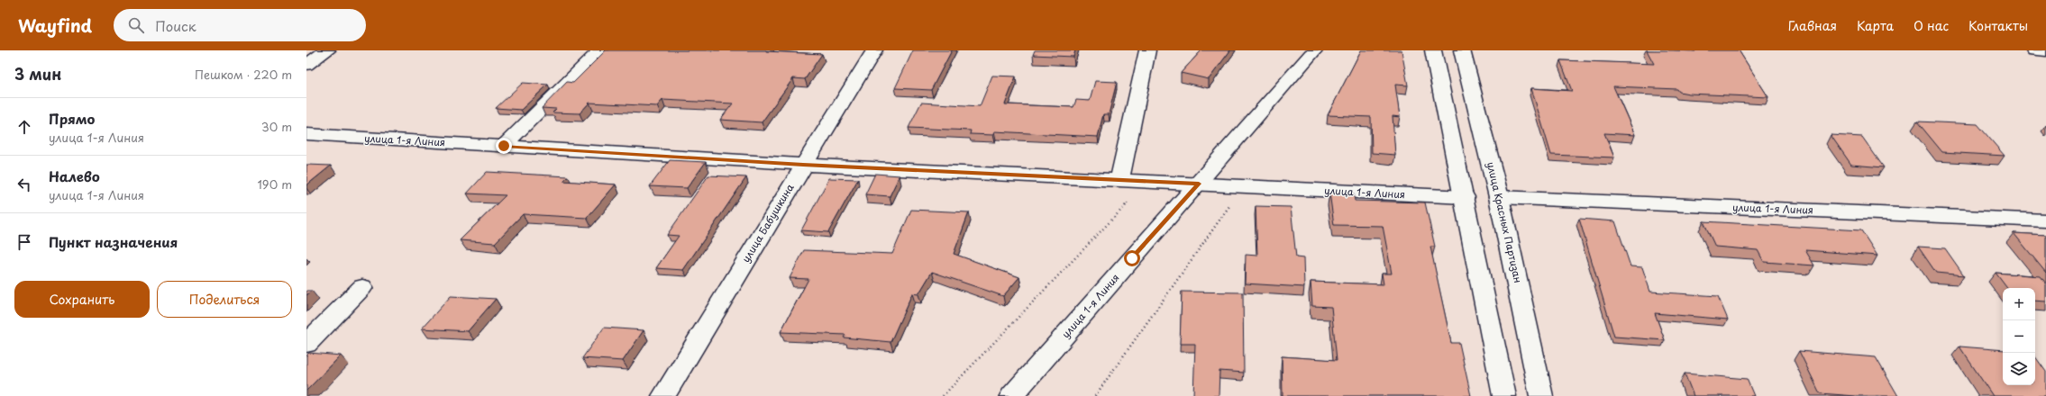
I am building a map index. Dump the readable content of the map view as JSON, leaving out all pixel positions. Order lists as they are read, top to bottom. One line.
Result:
{"streets":{"main road":["улица 1-я Линия","улица Красных Партизан","улица Бабушкина"]},"crossings":[["улица 1-я Линия","улица Красных Партизан"],["улица 1-я Линия","улица Бабушкина"]],"page":{"header":"Wayfind","search":"Поиск","nav":["Главная","Карта","О нас","Контакты"],"heading":["3 мин","Пешком · 220 m"],"list":[["Прямо","улица 1-я Линия","30 m"],["Налево","улица 1-я Линия","190 m"],"Пункт назначения"],"buttons":["Сохранить","Поделиться"],"map_buttons":["+","−"]}}
